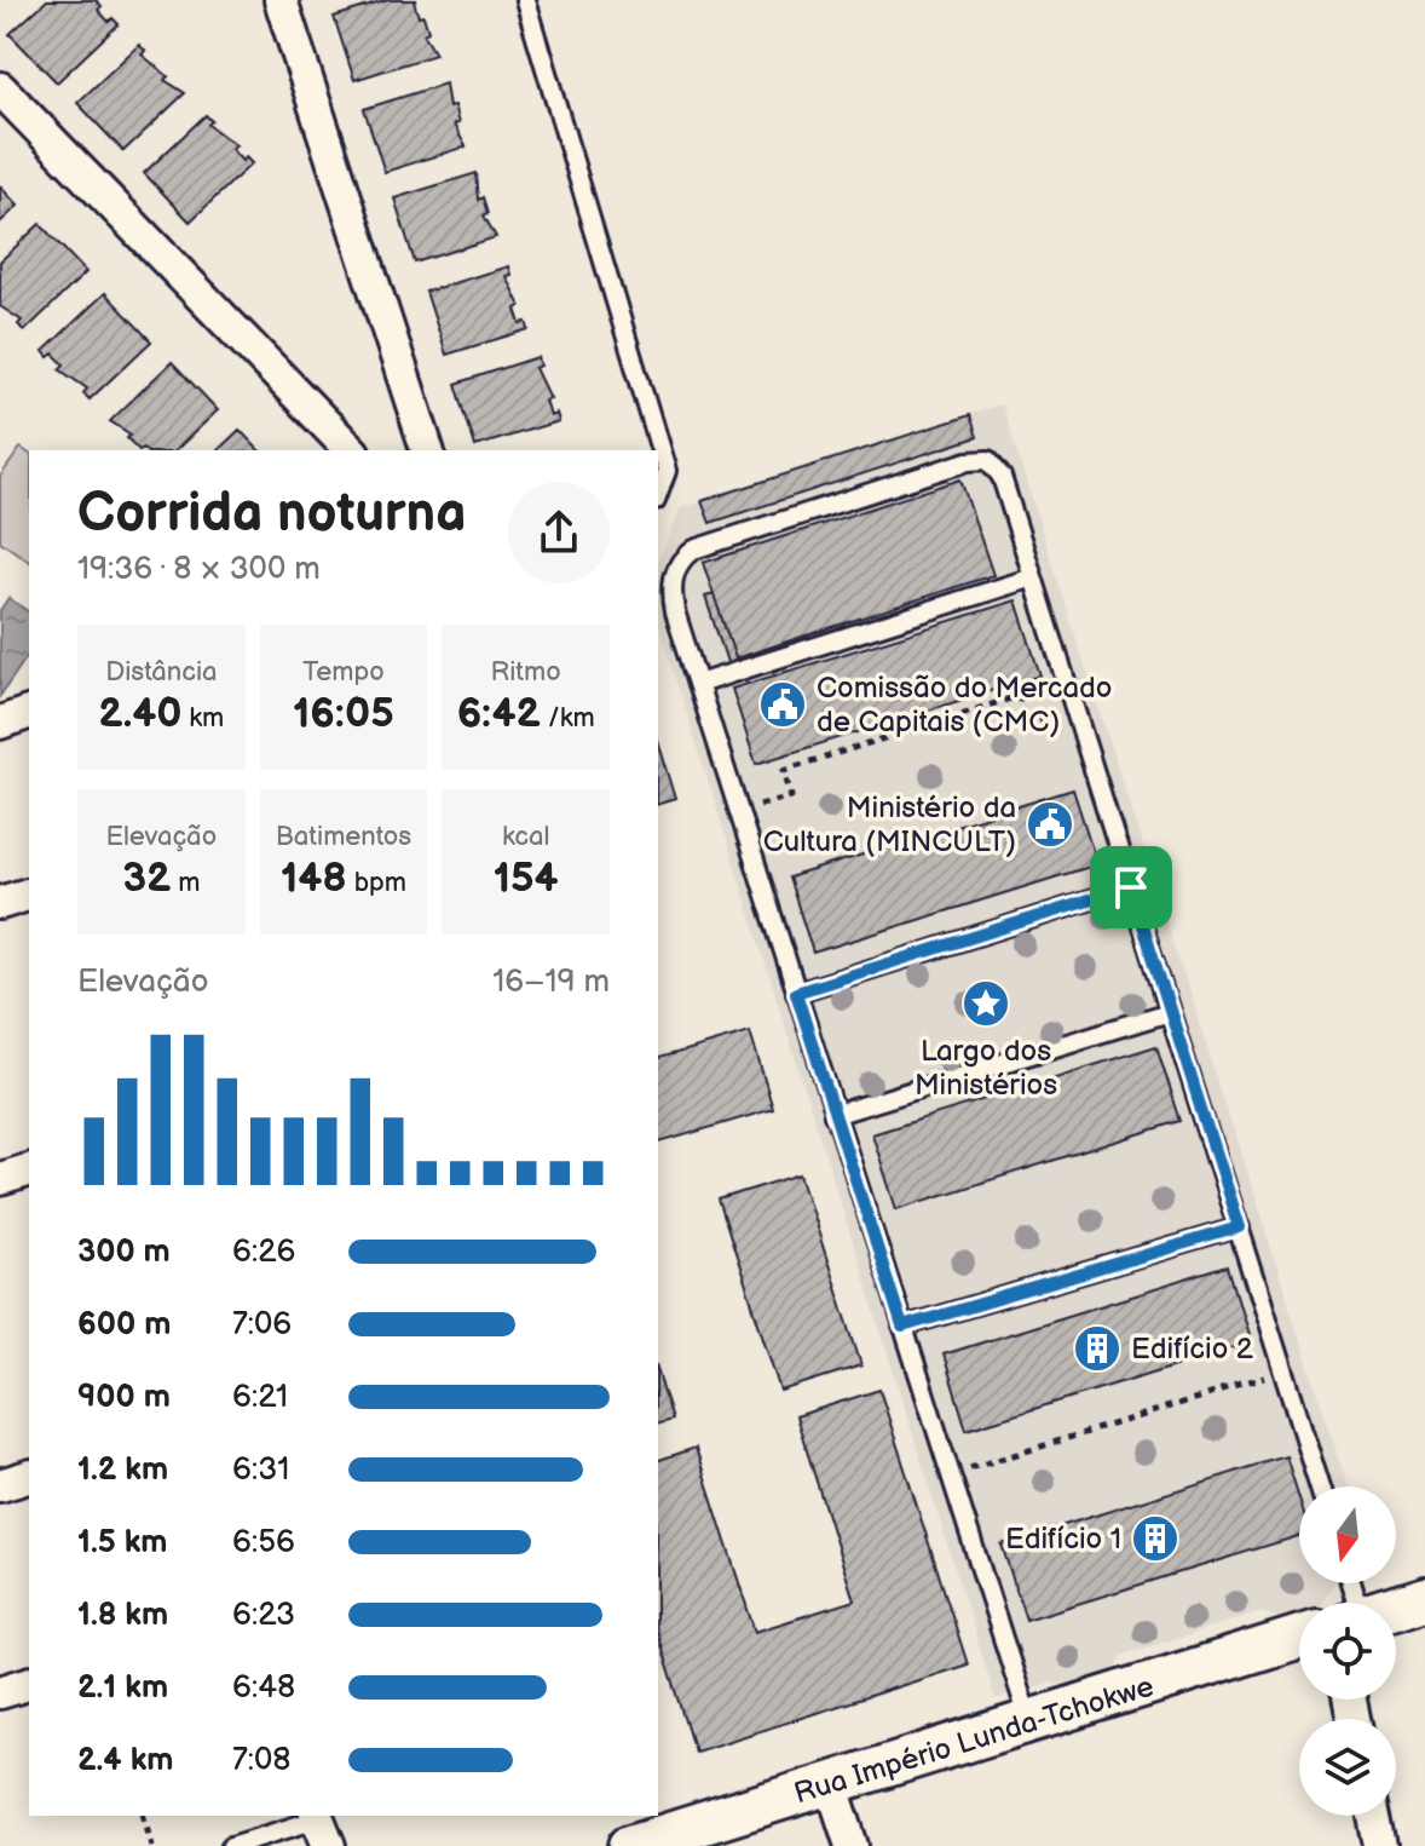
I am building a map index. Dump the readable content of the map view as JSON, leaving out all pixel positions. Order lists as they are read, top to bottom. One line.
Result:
{"streets":{"street":["Rua Império Lunda-Tchokwe"]},"places":{"public building":["Comissão do Mercado de Capitais (CMC)","Ministério da Cultura (MINCULT)"],"place":["Largo dos Ministérios"],"building":["Edifício 2","Edifício 1"]},"north":"bottom","page":{"heading":["Corrida noturna","19:36 · 8 × 300 m"],"stats":[["Distância","2.40 km"],["Tempo","16:05"],["Ritmo","6:42 /km"],["Elevação","32 m"],["Batimentos","148 bpm"],["kcal","154"]],"chart":["Elevação","16–19 m"],"list":[{"name":"300 m","note":"6:26"},{"name":"600 m","note":"7:06"},{"name":"900 m","note":"6:21"},{"name":"1.2 km","note":"6:31"},{"name":"1.5 km","note":"6:56"},{"name":"1.8 km","note":"6:23"},{"name":"2.1 km","note":"6:48"},{"name":"2.4 km","note":"7:08"}]}}
